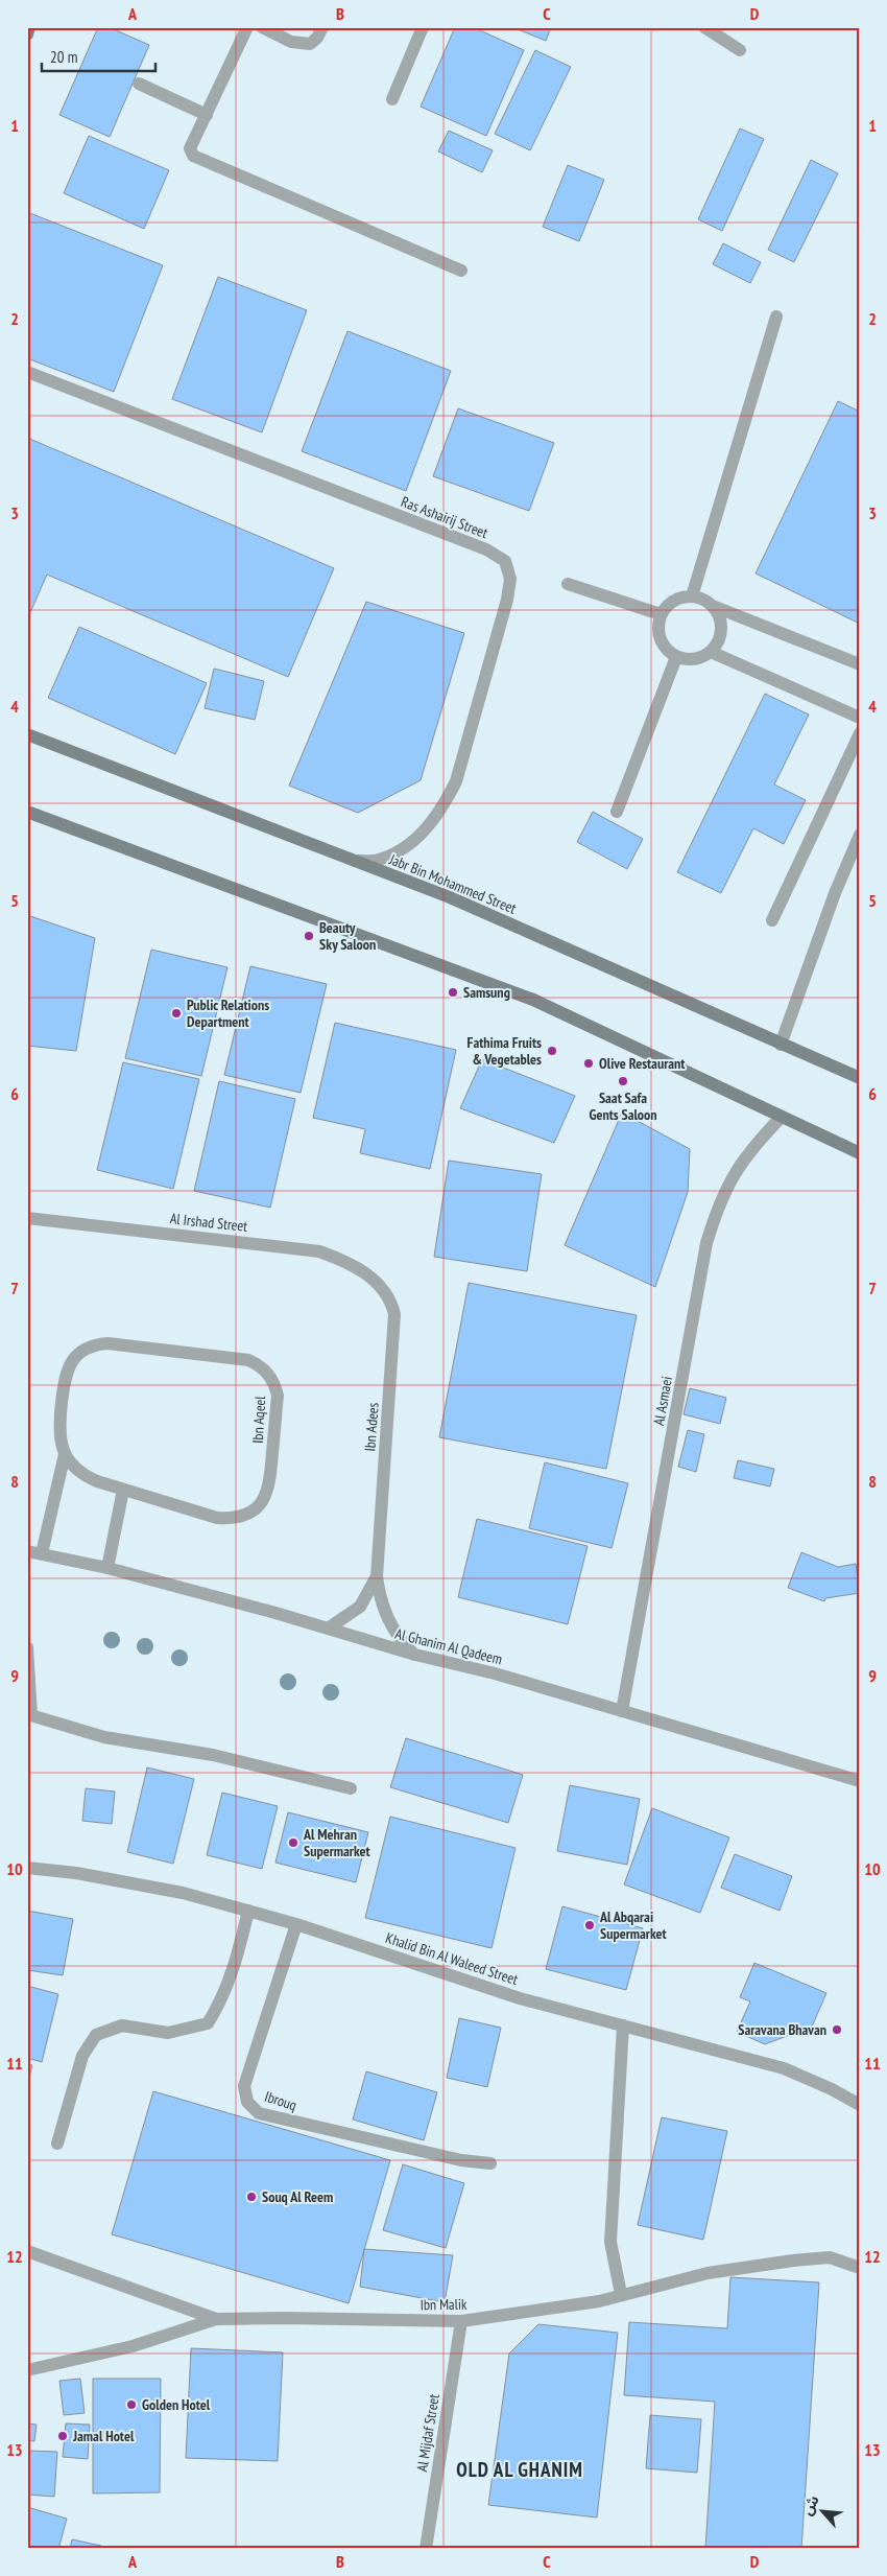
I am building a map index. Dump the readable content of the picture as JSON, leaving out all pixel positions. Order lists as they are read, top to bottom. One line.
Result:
{"streets":{"street":["Ras Ashairij Street","Jabr Bin Mohammed Street","Al Irshad Street","Al Asmaei","Ibn Aqeel","Ibn Adees","Al Ghanim Al Qadeem","Khalid Bin Al Waleed Street","Ibrouq","Ibn Malik","Al Mijdaf Street"]},"crossings":[["Ras Ashairij Street","Jabr Bin Mohammed Street"],["Al Irshad Street","Ibn Adees"],["Al Asmaei","Al Ghanim Al Qadeem"],["Ibn Adees","Al Ghanim Al Qadeem"],["Khalid Bin Al Waleed Street","Ibrouq"],["Ibn Malik","Al Mijdaf Street"]],"districts":["OLD AL GHANIM"],"places":["Beauty Sky Saloon","Samsung","Public Relations Department","Fathima Fruits & Vegetables","Olive Restaurant","Saat Safa Gents Saloon","Al Mehran Supermarket","Al Abqarai Supermarket","Saravana Bhavan","Souq Al Reem","Golden Hotel","Jamal Hotel"],"scale_bar":"20 m","north":"top left","grid":{"columns":["A","B","C","D"],"rows":["1","2","3","4","5","6","7","8","9","10","11","12","13"]}}
